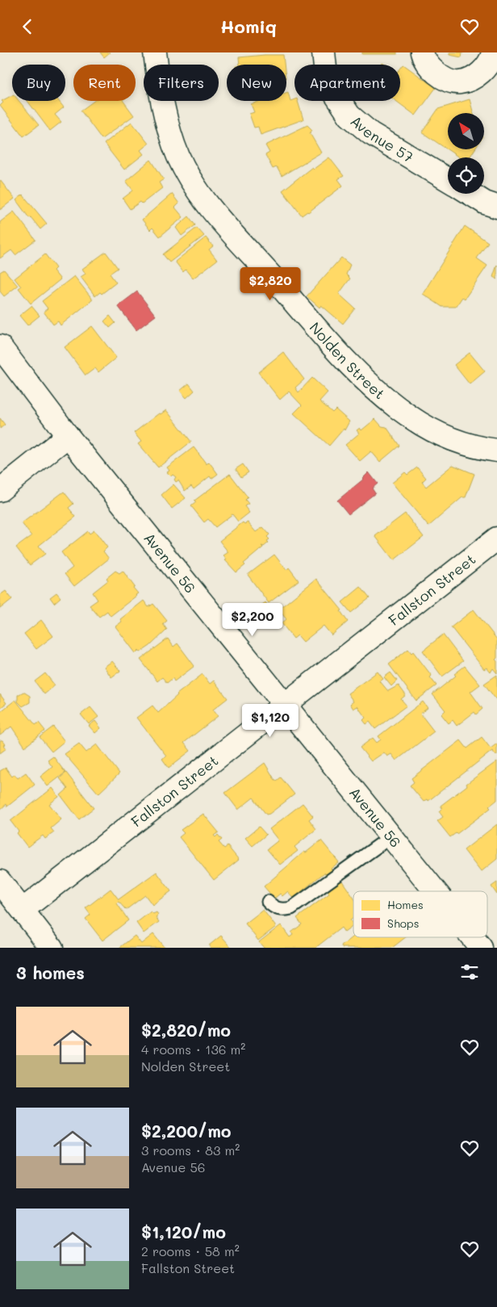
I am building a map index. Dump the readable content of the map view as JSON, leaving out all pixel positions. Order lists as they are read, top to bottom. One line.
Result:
{"streets":{"street":["Avenue 57","Nolden Street","Avenue 56","Fallston Street"]},"crossings":[["Avenue 56","Fallston Street"]],"legend":["Homes","Shops"],"north":"top left","page":{"header":"Homiq","chip":["Buy","Rent","Filters","New","Apartment"],"price":["$2,820","$2,200","$1,120"],"heading":"3 homes","list":[{"name":"$2,820/mo","note":"4 rooms · 136 m² · Nolden Street"},{"name":"$2,200/mo","note":"3 rooms · 83 m² · Avenue 56"},{"name":"$1,120/mo","note":"2 rooms · 58 m² · Fallston Street"}]}}
